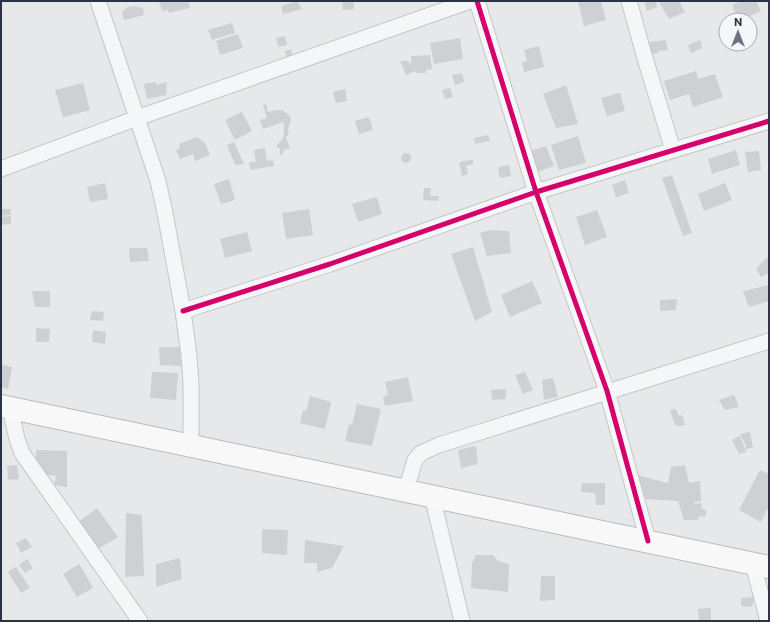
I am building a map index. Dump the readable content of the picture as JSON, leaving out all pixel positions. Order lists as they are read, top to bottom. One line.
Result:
{"north":"top"}
